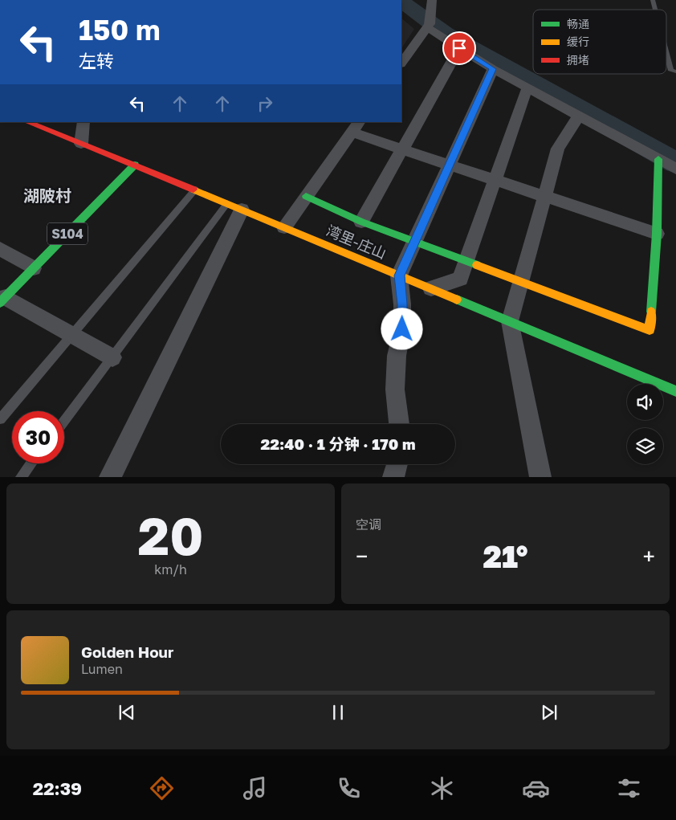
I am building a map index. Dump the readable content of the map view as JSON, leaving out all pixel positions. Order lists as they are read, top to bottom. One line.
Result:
{"streets":{"main road":["S104","湾里-庄山"]},"crossings":[["S104","湾里-庄山"]],"districts":["湖陂村"],"legend":["畅通","缓行","拥堵"],"page":{"turn":["150 m","左转"],"limit":"30","trip":"22:40 · 1 分钟 · 170 m","tile":[["20","km/h"],"空调"],"heat":["−","21°","+"],"song":["Golden Hour","Lumen"],"tabs":"22:39"}}
